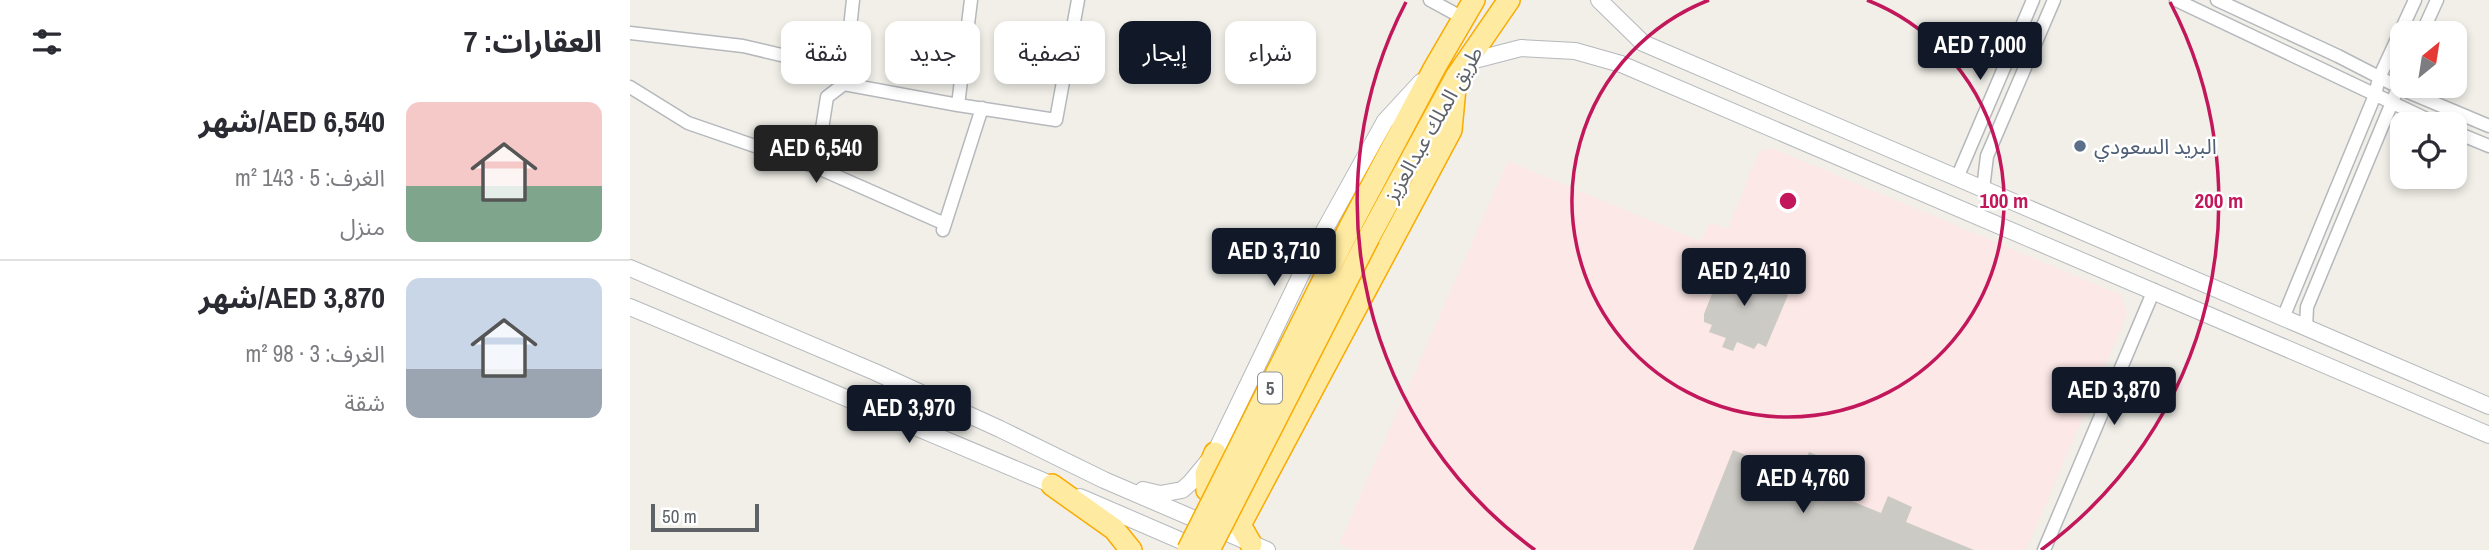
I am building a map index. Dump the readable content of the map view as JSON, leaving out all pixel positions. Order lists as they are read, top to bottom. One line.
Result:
{"streets":{"highway":["طريق الملك عبدالعزيز","5"]},"places":["البريد السعودي"],"scale_bar":"50 m","north":"top right","page":{"heading":"العقارات: 7","chip":["شراء","إيجار","تصفية","جديد","شقة"],"price":["AED 7,000","AED 6,540","AED 3,710","AED 2,410","AED 3,870","AED 3,970","AED 4,760"],"list":[{"name":"AED 6,540/شهر","note":"الغرف: 5 · 143 m² · منزل"},{"name":"AED 3,870/شهر","note":"الغرف: 3 · 98 m² · شقة"}],"scale":"50 m"},"rings":["100 m","200 m"]}
